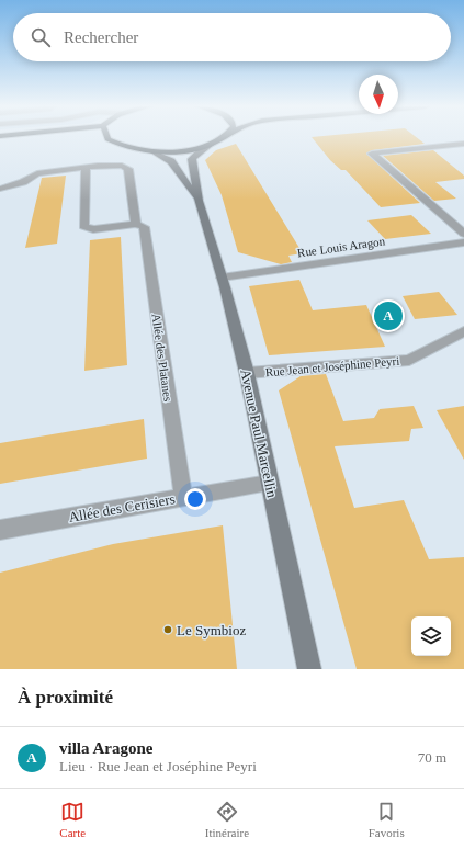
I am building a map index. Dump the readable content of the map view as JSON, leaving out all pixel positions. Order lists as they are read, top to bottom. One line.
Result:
{"streets":{"street":["Rue Louis Aragon","Allée des Platanes","Rue Jean et Joséphine Peyri","Avenue Paul Marcellin","Allée des Cerisiers"]},"crossings":[["Rue Louis Aragon","Avenue Paul Marcellin"],["Allée des Platanes","Allée des Cerisiers"],["Rue Jean et Joséphine Peyri","Avenue Paul Marcellin"],["Avenue Paul Marcellin","Allée des Cerisiers"]],"places":["Le Symbioz"],"north":"bottom","page":{"search":"Rechercher","pins":"A","heading":"À proximité","list":[{"mark":"A","name":"villa Aragone","note":"Lieu · Rue Jean et Joséphine Peyri","value":"70 m"}],"nav":["Carte","Itinéraire","Favoris"]}}
